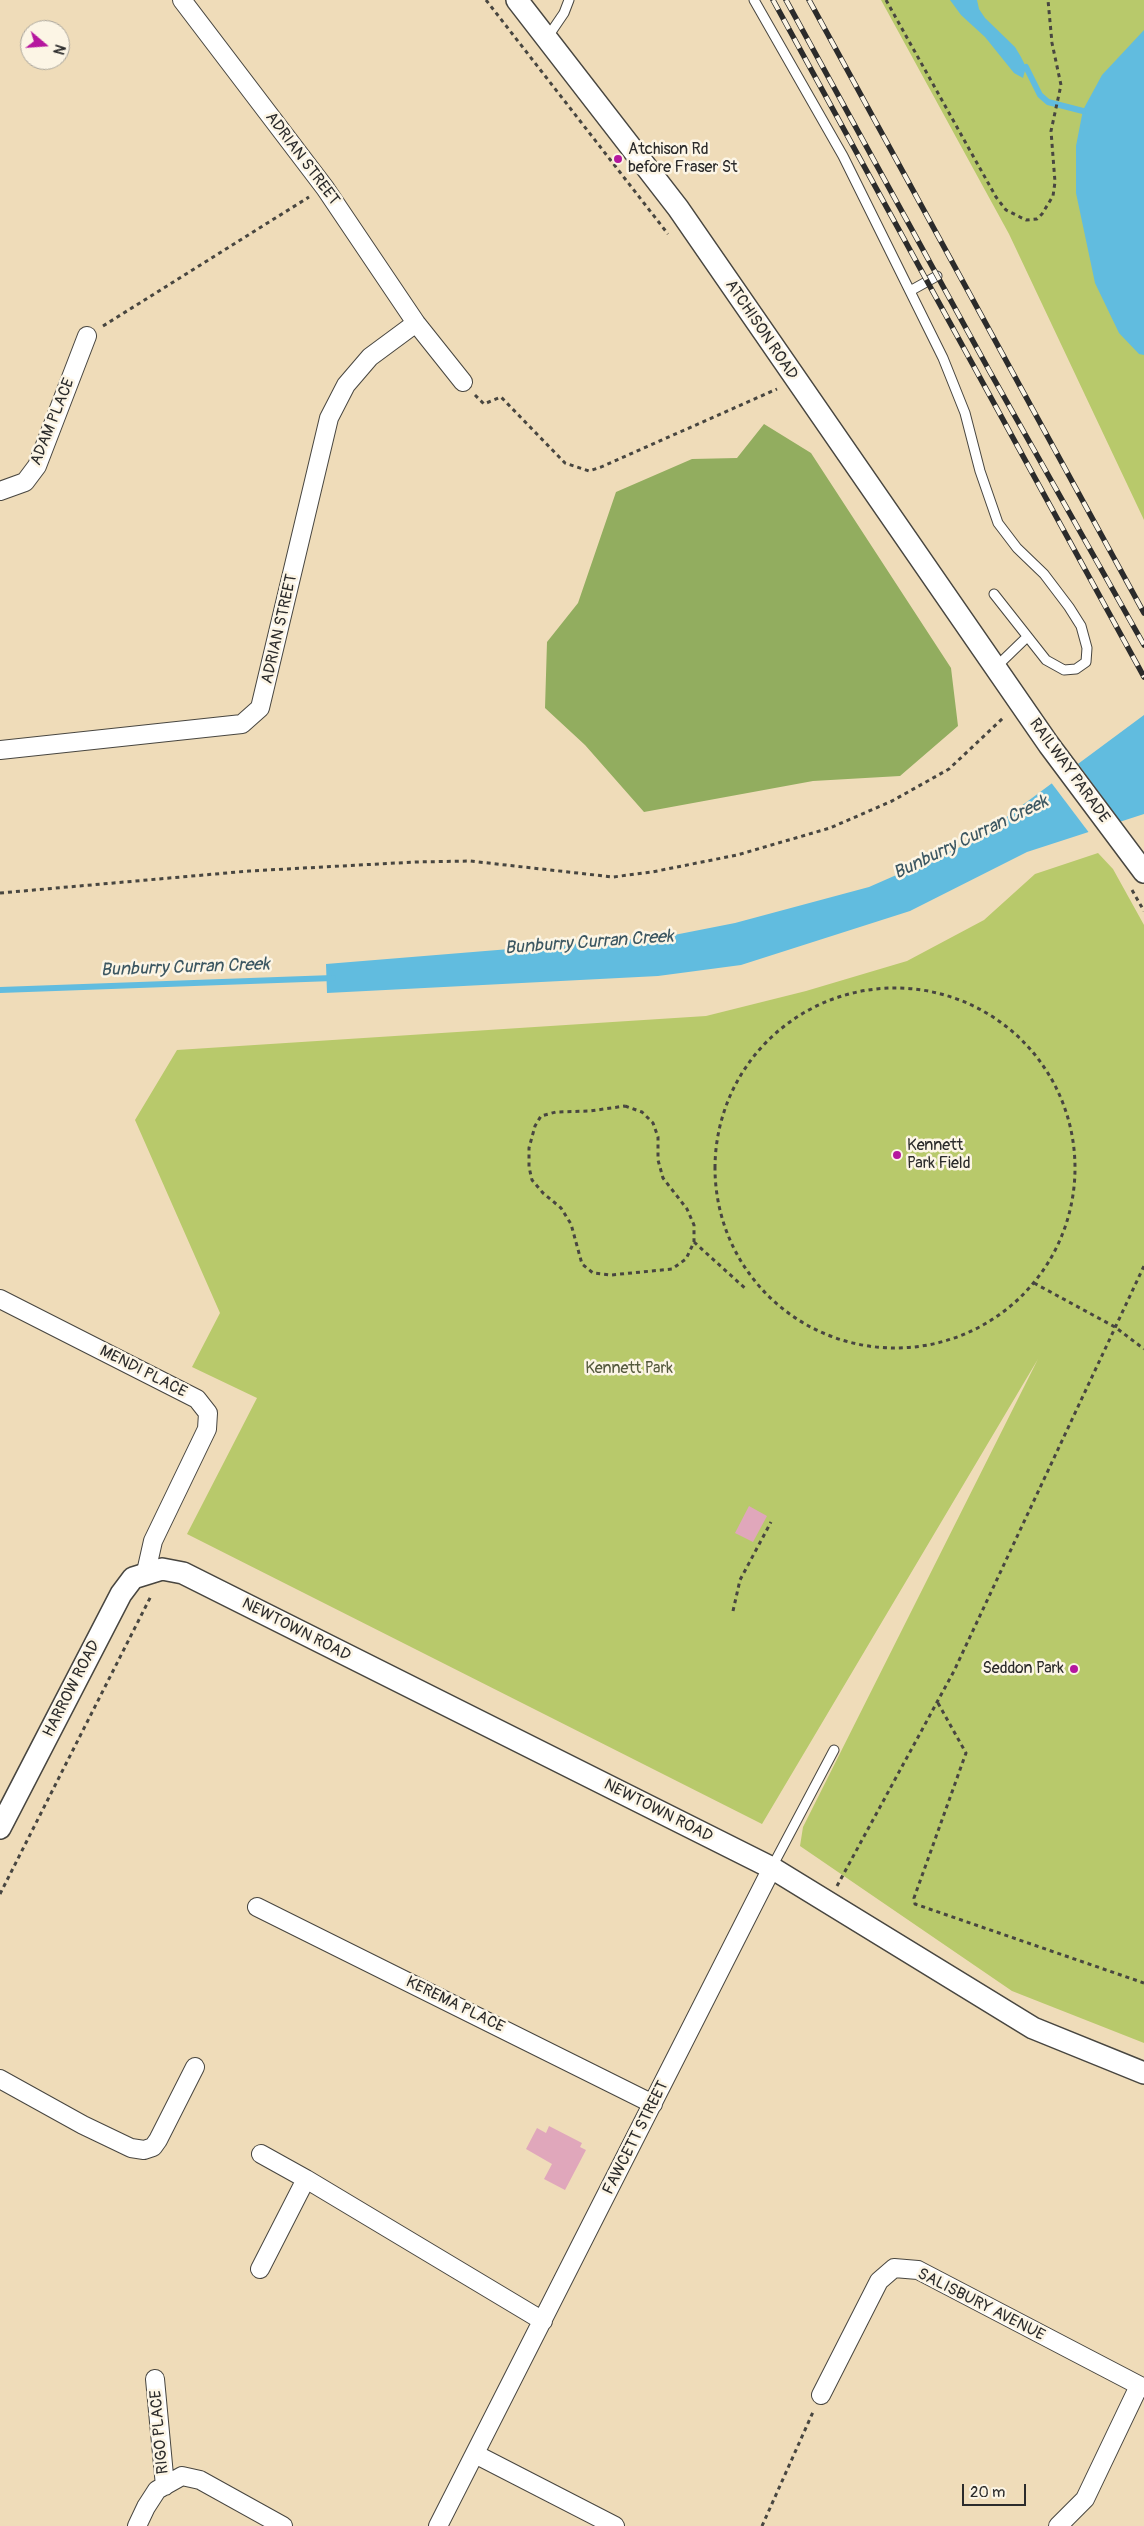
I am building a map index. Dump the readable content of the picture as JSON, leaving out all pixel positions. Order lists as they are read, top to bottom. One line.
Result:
{"streets":{"street":["ADRIAN STREET","ATCHISON ROAD","ADAM PLACE","RAILWAY PARADE","MENDI PLACE","NEWTOWN ROAD","HARROW ROAD","KEREMA PLACE","FAWCETT STREET","SALISBURY AVENUE","RIGO PLACE"]},"crossings":[["ATCHISON ROAD","RAILWAY PARADE"],["MENDI PLACE","NEWTOWN ROAD"],["MENDI PLACE","HARROW ROAD"],["NEWTOWN ROAD","HARROW ROAD"],["NEWTOWN ROAD","FAWCETT STREET"],["KEREMA PLACE","FAWCETT STREET"]],"water":["Bunburry Curran Creek"],"parks":["Kennett Park"],"places":["Atchison Rd before Fraser St","Kennett Park Field","Seddon Park"],"scale_bar":"20 m","north":"right"}
